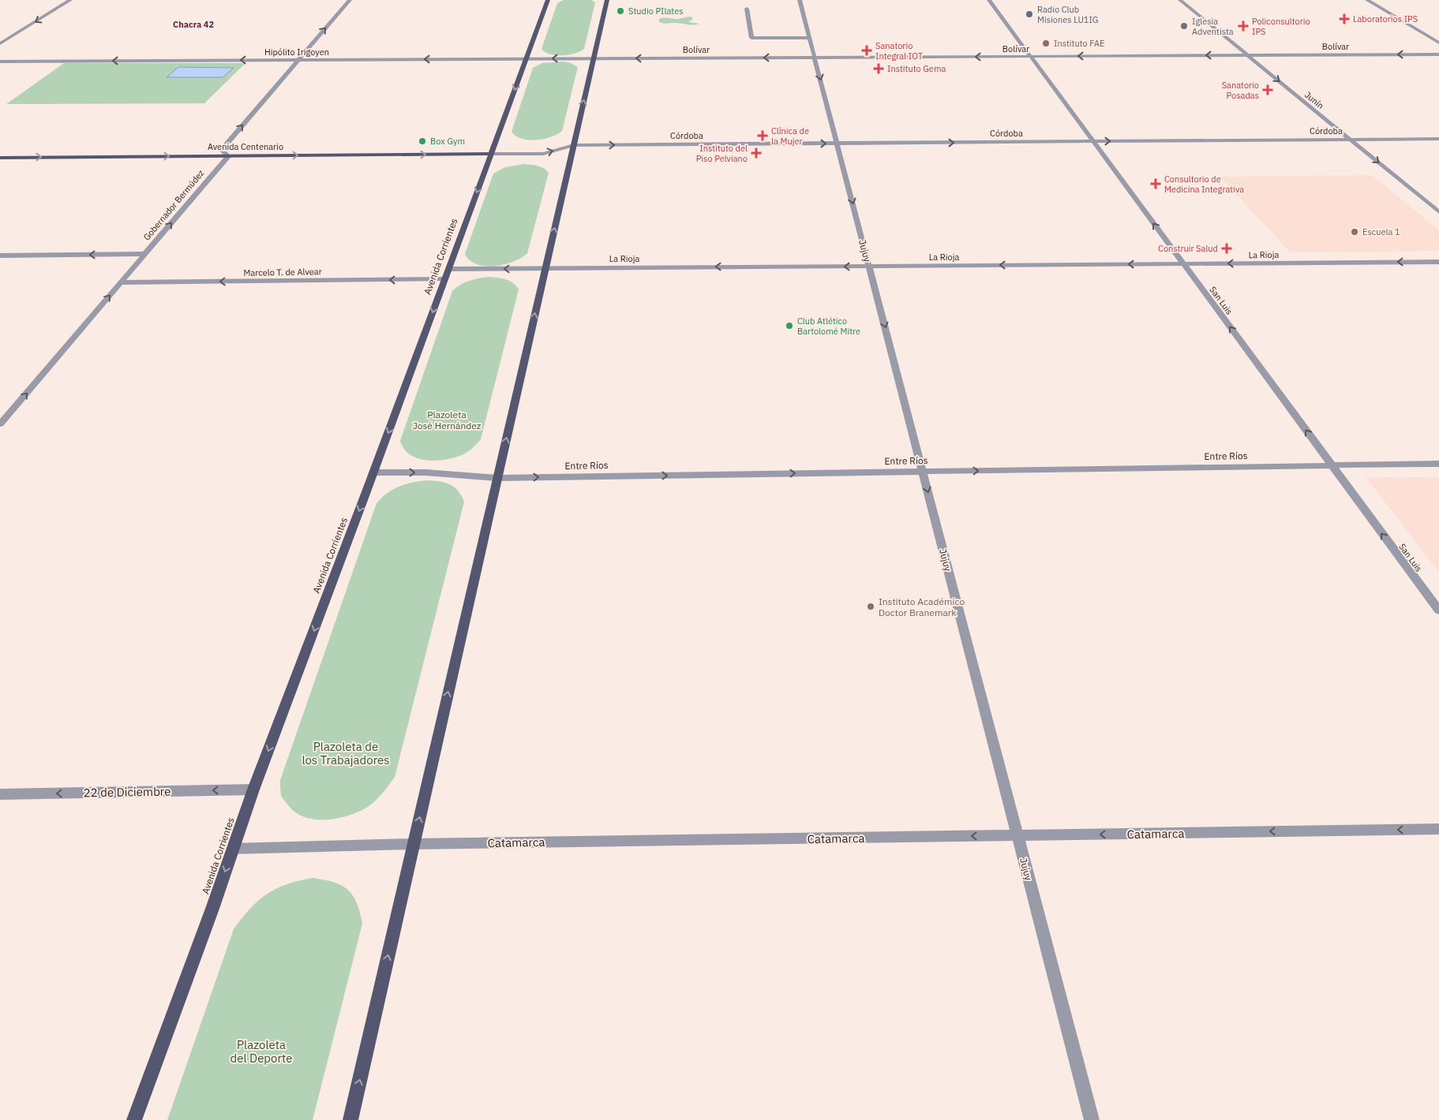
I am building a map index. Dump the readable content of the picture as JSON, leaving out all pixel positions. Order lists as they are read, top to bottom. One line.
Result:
{"streets":{"main road":["Avenida Centenario","Avenida Corrientes"],"street":["Bolívar","Hipólito Irigoyen","Junín","Córdoba","Gobernador Bermúdez","Jujuy","La Rioja","Marcelo T. de Alvear","San Luis","Entre Ríos","22 de Diciembre","Catamarca"]},"crossings":[["Bolívar","Hipólito Irigoyen"],["Bolívar","Junín"],["Bolívar","Jujuy"],["Bolívar","San Luis"],["Hipólito Irigoyen","Avenida Corrientes"],["Junín","Córdoba"],["Córdoba","Avenida Centenario"],["Córdoba","Jujuy"],["Córdoba","Avenida Corrientes"],["Córdoba","San Luis"],["Avenida Centenario","Gobernador Bermúdez"],["Avenida Centenario","Avenida Corrientes"],["Gobernador Bermúdez","Marcelo T. de Alvear"],["Jujuy","La Rioja"],["Jujuy","Entre Ríos"],["Jujuy","Catamarca"],["La Rioja","Avenida Corrientes"],["La Rioja","San Luis"],["Avenida Corrientes","Marcelo T. de Alvear"],["Avenida Corrientes","Entre Ríos"],["Avenida Corrientes","22 de Diciembre"],["Avenida Corrientes","Catamarca"],["San Luis","Entre Ríos"]],"one_way":["Bolívar","Hipólito Irigoyen","Junín","Córdoba","Avenida Centenario","Gobernador Bermúdez","Jujuy","La Rioja","Avenida Corrientes","Marcelo T. de Alvear","San Luis","Entre Ríos","22 de Diciembre","Catamarca"],"districts":["Chacra 42"],"parks":["Plazoleta José Hernández","Plazoleta de los Trabajadores","Plazoleta del Deporte"],"places":{"other":["Studio PIlates","Radio Club Misiones LU1IG","Iglesia Adventista","Instituto FAE","Box Gym","Escuela 1","Club Atlético Bartolomé Mitre","Instituto Académico Doctor Branemark"],"health":["Laboratorios IPS","Policonsultorio IPS","Sanatorio Integral IOT","Instituto Gema","Sanatorio Posadas","Clínica de la Mujer","Instituto del Piso Pelviano","Consultorio de Medicina Integrativa","Construir Salud"]}}
